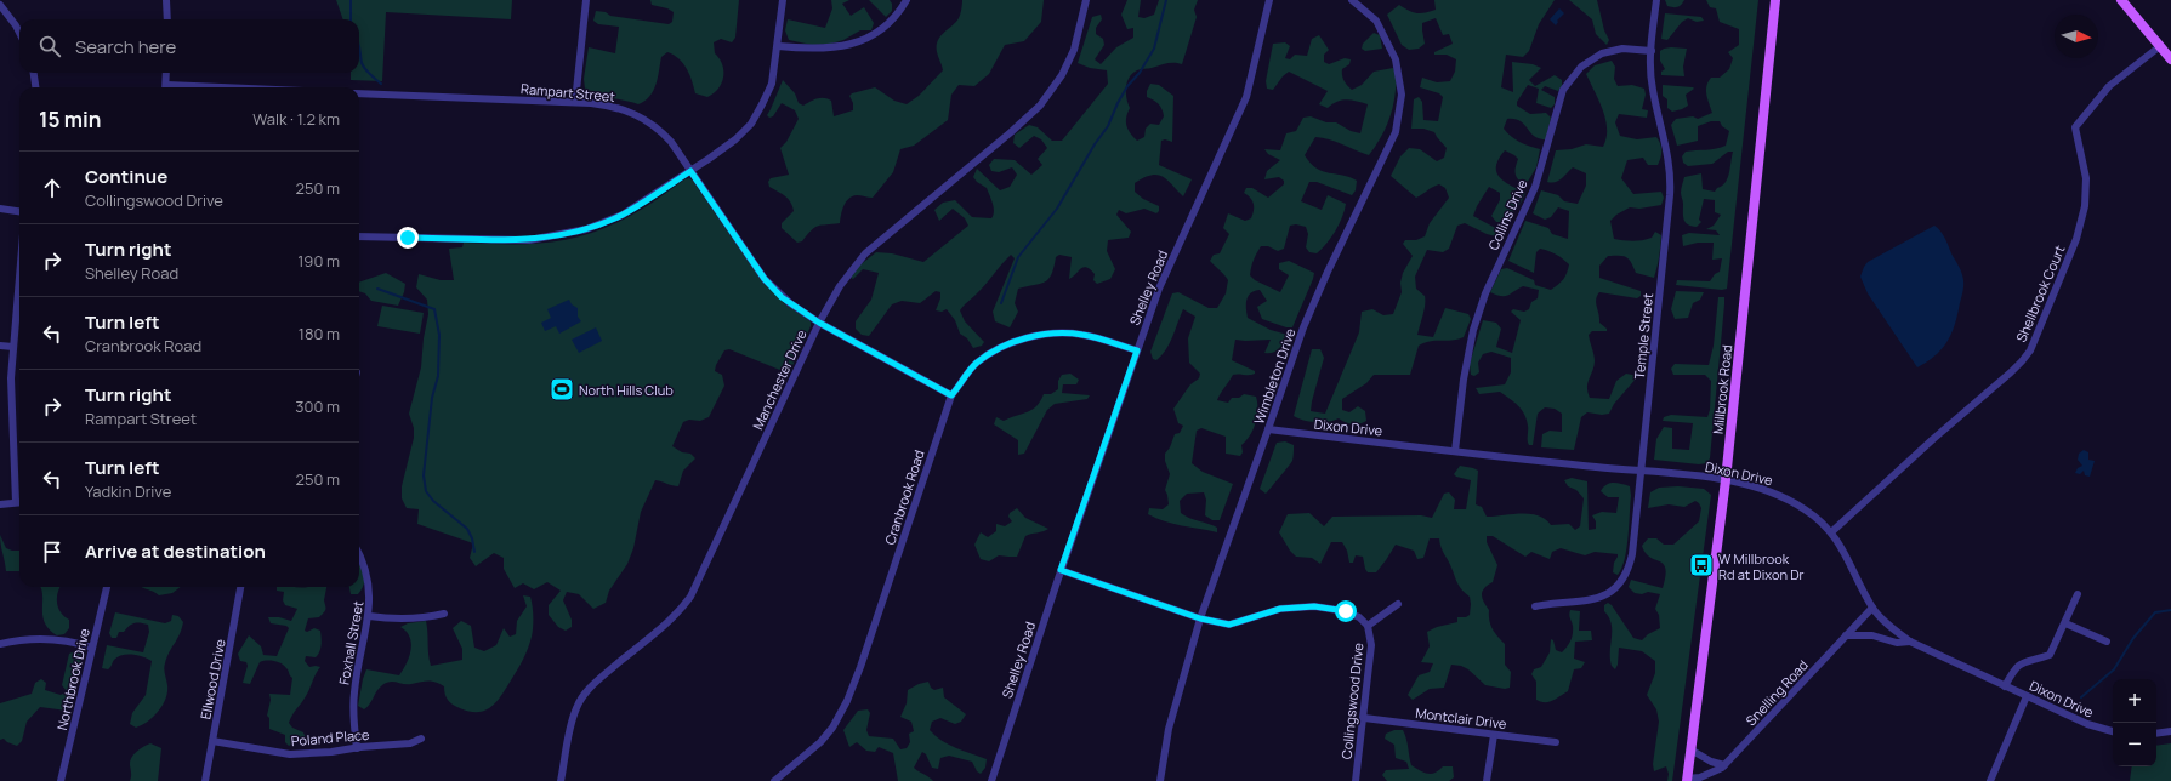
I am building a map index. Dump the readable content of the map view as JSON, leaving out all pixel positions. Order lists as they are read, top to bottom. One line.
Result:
{"streets":{"main road":["Millbrook Road"],"street":["Rampart Street","Collins Drive","Shelley Road","Shellbrook Court","Temple Street","Wimbleton Drive","Manchester Drive","Dixon Drive","Cranbrook Road","Foxhall Street","Northbrook Drive","Ellwood Drive","Snelling Road","Collingswood Drive","Montclair Drive","Poland Place"]},"crossings":[["Rampart Street","Manchester Drive"],["Rampart Street","Cranbrook Road"],["Collins Drive","Temple Street"],["Collins Drive","Dixon Drive"],["Shelley Road","Cranbrook Road"],["Shelley Road","Collingswood Drive"],["Shellbrook Court","Dixon Drive"],["Temple Street","Dixon Drive"],["Wimbleton Drive","Dixon Drive"],["Wimbleton Drive","Collingswood Drive"],["Millbrook Road","Dixon Drive"],["Millbrook Road","Snelling Road"],["Dixon Drive","Snelling Road"],["Foxhall Street","Poland Place"],["Ellwood Drive","Poland Place"],["Collingswood Drive","Montclair Drive"]],"places":{"sports":["North Hills Club"],"bus stop":["W Millbrook Rd at Dixon Dr"]},"north":"right","page":{"search":"Search here","heading":["15 min","Walk · 1.2 km"],"list":[["Continue","Collingswood Drive","250 m"],["Turn right","Shelley Road","190 m"],["Turn left","Cranbrook Road","180 m"],["Turn right","Rampart Street","300 m"],["Turn left","Yadkin Drive","250 m"],"Arrive at destination"],"map_buttons":["+","−"]}}
